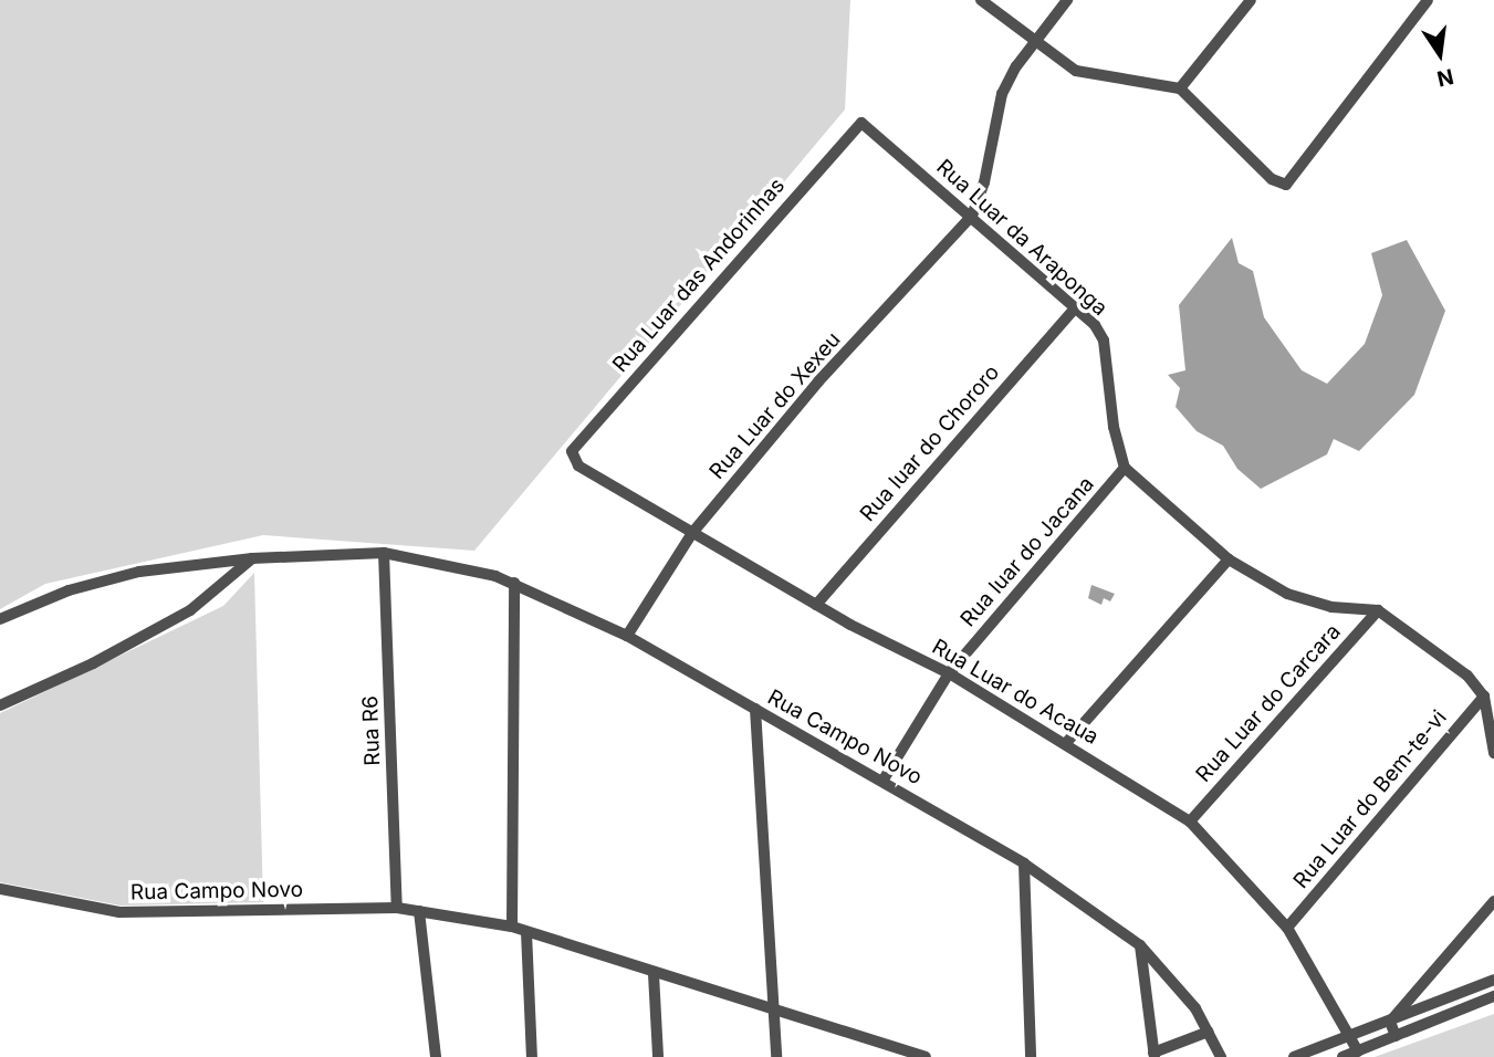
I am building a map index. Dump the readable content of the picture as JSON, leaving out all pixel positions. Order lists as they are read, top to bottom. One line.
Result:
{"streets":{"street":["Rua Luar da Araponga","Rua Luar das Andorinhas","Rua Luar do Xexeu","Rua luar do Chororo","Rua luar do Jacana","Rua Luar do Acaua","Rua Luar do Carcara","Rua R6","Rua Campo Novo","Rua Luar do Bem-te-vi"]},"crossings":[["Rua Luar da Araponga","Rua Luar das Andorinhas"],["Rua Luar da Araponga","Rua Luar do Xexeu"],["Rua Luar da Araponga","Rua luar do Chororo"],["Rua Luar da Araponga","Rua luar do Jacana"],["Rua Luar das Andorinhas","Rua Luar do Acaua"],["Rua Luar do Xexeu","Rua Luar do Acaua"],["Rua Luar do Xexeu","Rua Campo Novo"],["Rua luar do Chororo","Rua Luar do Acaua"],["Rua luar do Jacana","Rua Luar do Acaua"],["Rua luar do Jacana","Rua Campo Novo"],["Rua Luar do Acaua","Rua Luar do Carcara"],["Rua Luar do Acaua","Rua Luar do Bem-te-vi"],["Rua R6","Rua Campo Novo"]],"north":"bottom"}
